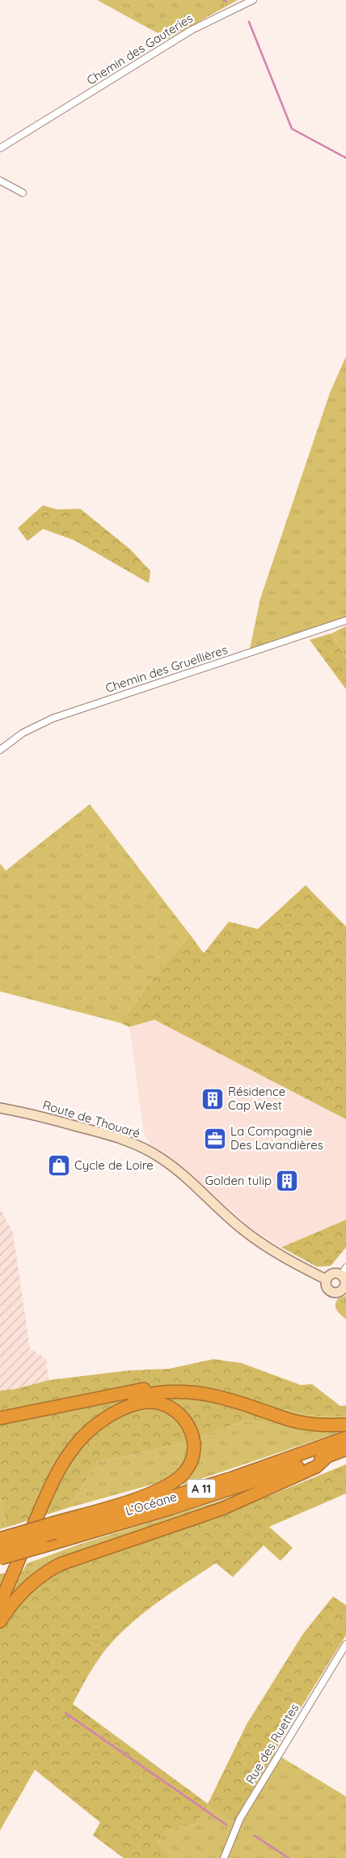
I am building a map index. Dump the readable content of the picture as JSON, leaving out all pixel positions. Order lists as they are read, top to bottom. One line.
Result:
{"streets":{"highway":["A 11","L’Océane"],"main road":["Route de Thouaré"],"street":["Chemin des Gauteries","Chemin des Gruellières","Rue des Ruettes"]},"places":{"building":["Résidence Cap West","Golden tulip"],"office":["La Compagnie Des Lavandières"],"shop":["Cycle de Loire"]}}
